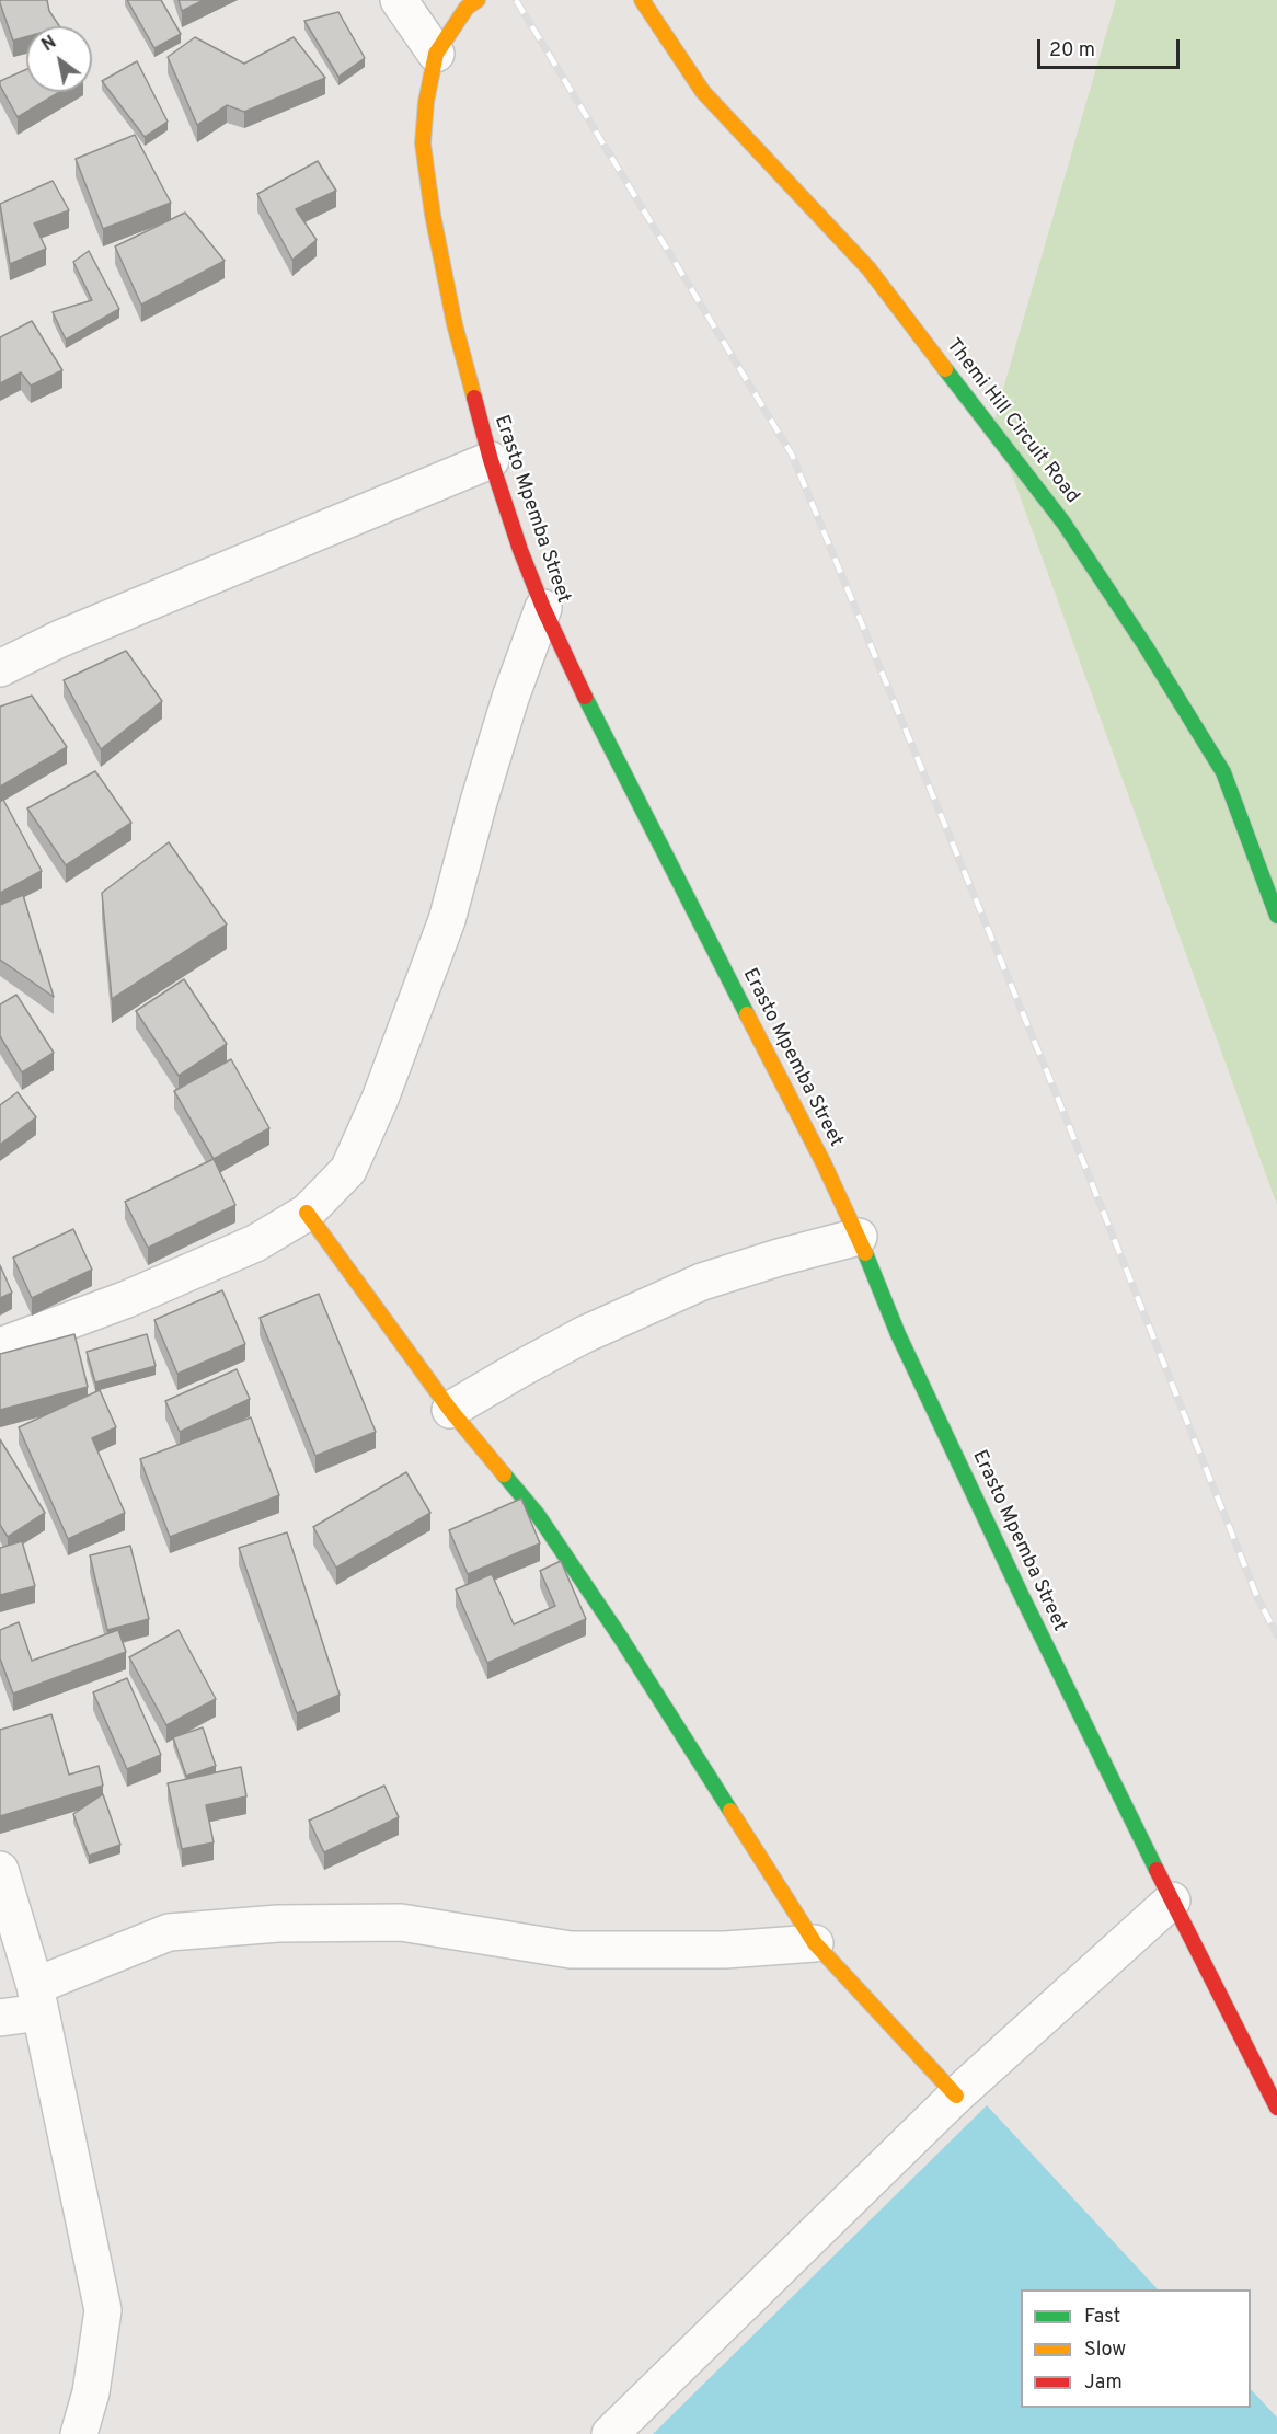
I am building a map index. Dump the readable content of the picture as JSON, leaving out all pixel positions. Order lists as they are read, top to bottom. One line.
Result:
{"streets":{"street":["Themi Hill Circuit Road","Erasto Mpemba Street"]},"legend":["Fast","Slow","Jam"],"scale_bar":"20 m","north":"top left"}
